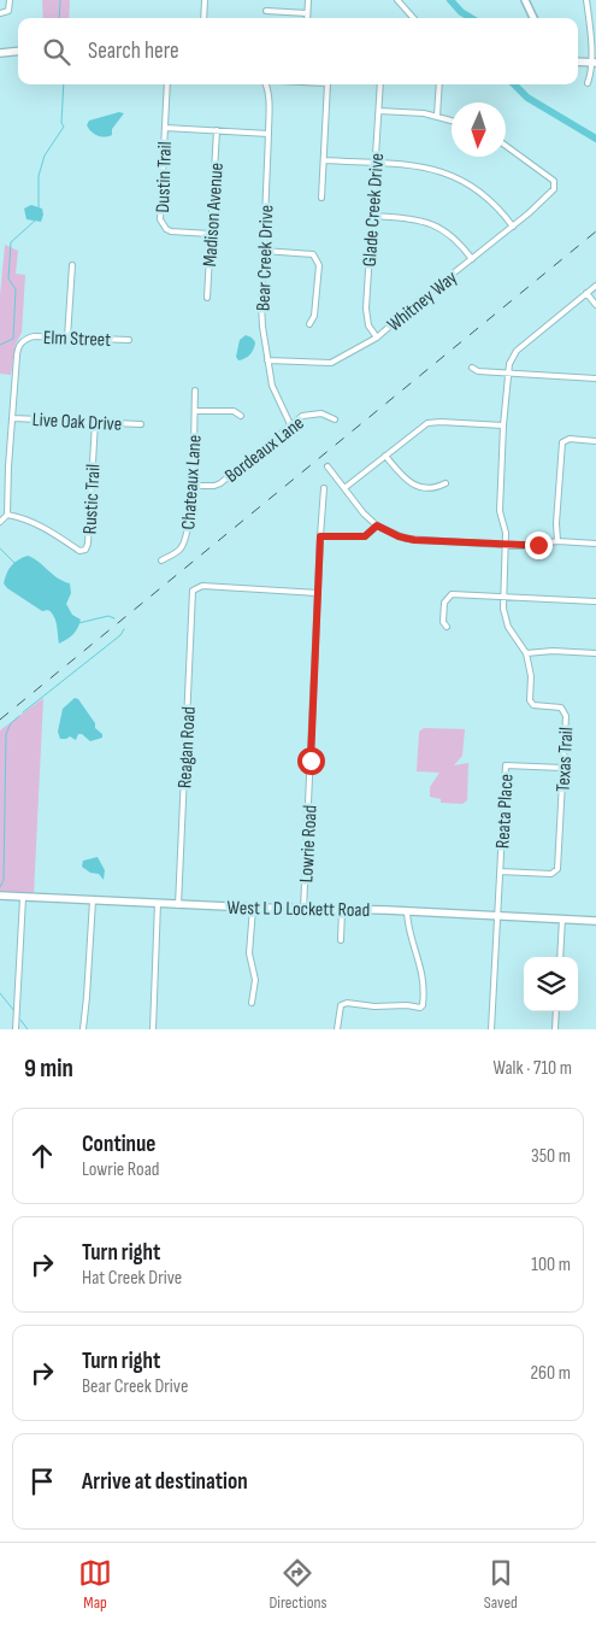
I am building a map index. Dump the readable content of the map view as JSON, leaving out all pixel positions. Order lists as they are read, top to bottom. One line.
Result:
{"streets":{"main road":["West L D Lockett Road"],"street":["Dustin Trail","Glade Creek Drive","Madison Avenue","Bear Creek Drive","Whitney Way","Elm Street","Live Oak Drive","Bordeaux Lane","Chateaux Lane","Rustic Trail","Reagan Road","Texas Trail","Reata Place","Lowrie Road"]},"crossings":[["Dustin Trail","Madison Avenue"],["Glade Creek Drive","Whitney Way"],["Bear Creek Drive","Whitney Way"],["Bear Creek Drive","Bordeaux Lane"],["Elm Street","Live Oak Drive"],["Elm Street","Rustic Trail"],["Live Oak Drive","Rustic Trail"],["Bordeaux Lane","Chateaux Lane"],["Reagan Road","Lowrie Road"],["Reagan Road","West L D Lockett Road"],["Texas Trail","Reata Place"],["Reata Place","West L D Lockett Road"],["Lowrie Road","West L D Lockett Road"]],"north":"bottom","page":{"search":"Search here","heading":["9 min","Walk · 710 m"],"list":[["Continue","Lowrie Road","350 m"],["Turn right","Hat Creek Drive","100 m"],["Turn right","Bear Creek Drive","260 m"],"Arrive at destination"],"nav":["Map","Directions","Saved"]}}
